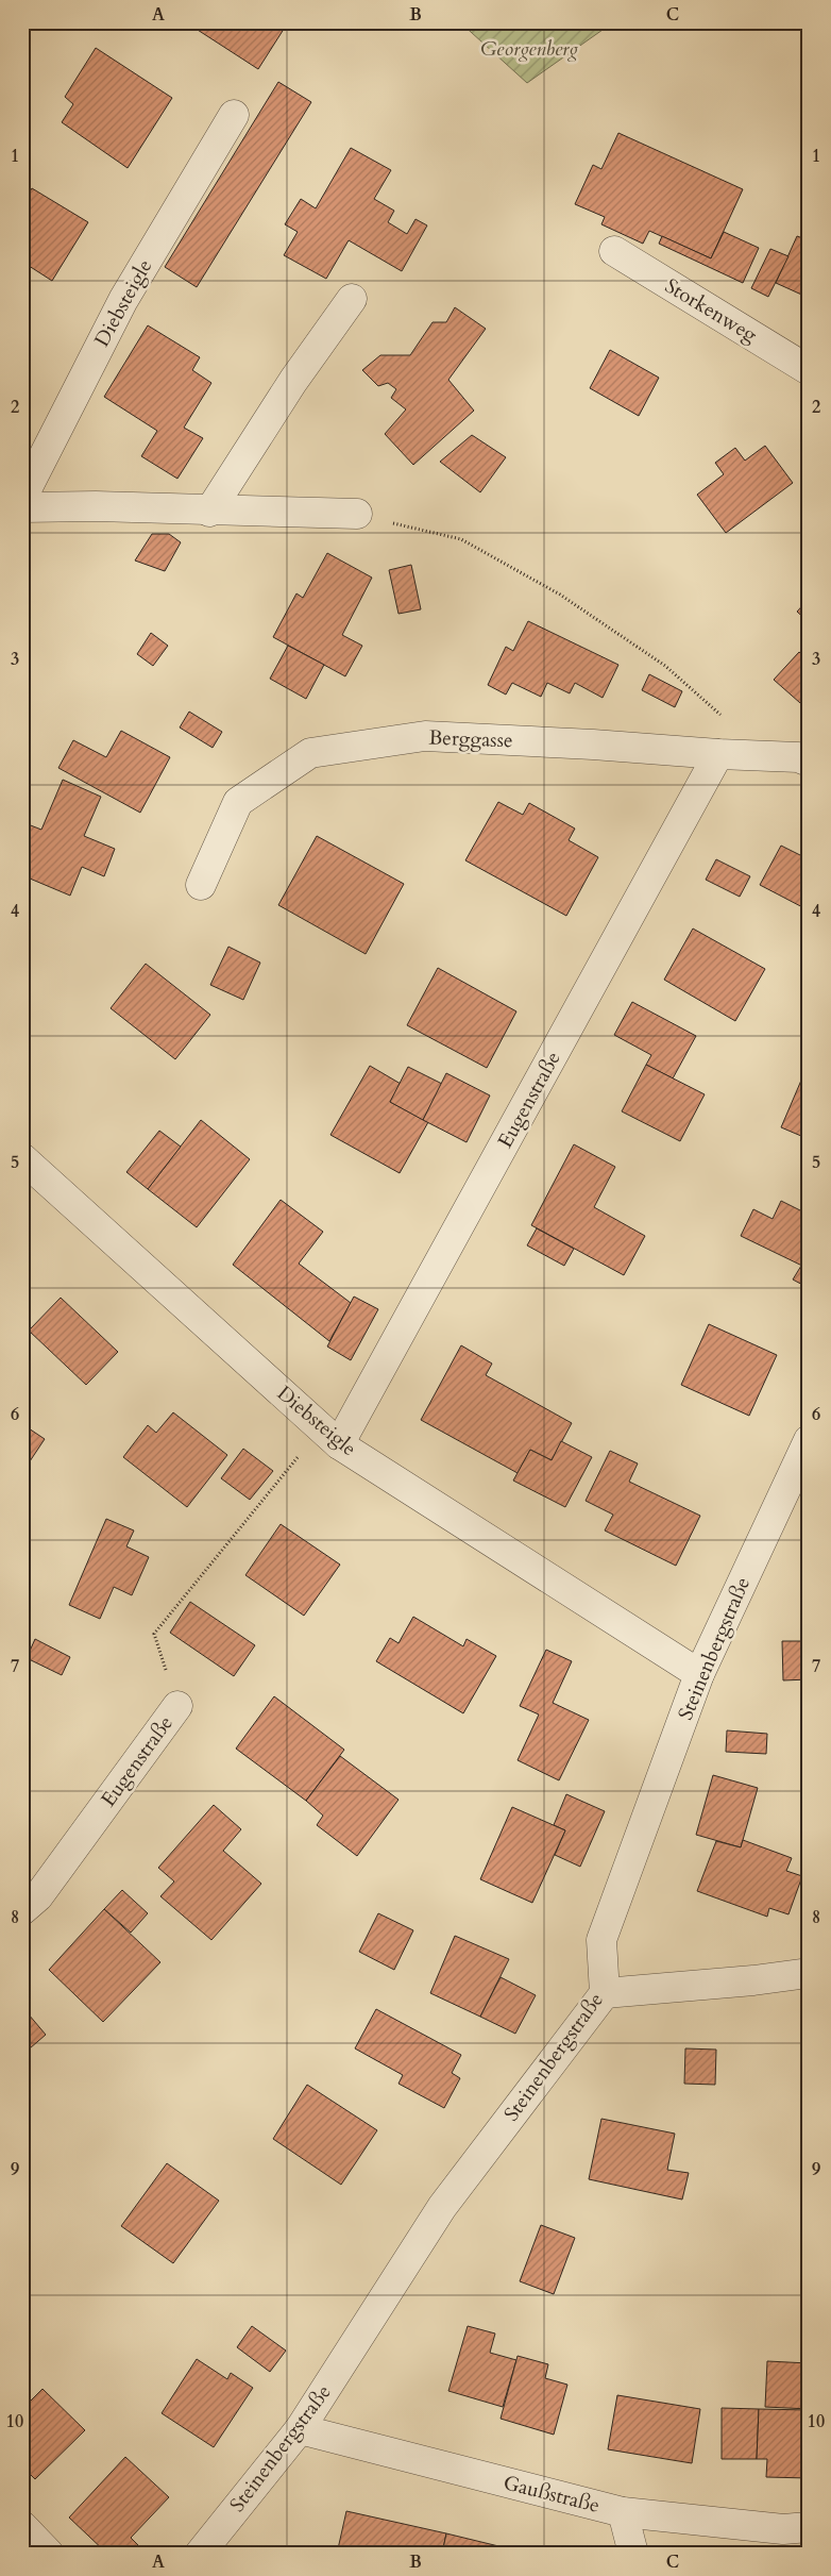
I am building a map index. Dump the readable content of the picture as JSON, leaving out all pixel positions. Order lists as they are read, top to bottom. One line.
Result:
{"streets":{"street":["Diebsteigle","Storkenweg","Berggasse","Eugenstraße","Steinenbergstraße","Gaußstraße"]},"crossings":[["Diebsteigle","Eugenstraße"],["Diebsteigle","Steinenbergstraße"],["Berggasse","Eugenstraße"],["Steinenbergstraße","Gaußstraße"]],"parks":["Georgenberg"],"grid":{"columns":["A","B","C"],"rows":["1","2","3","4","5","6","7","8","9","10"]}}
